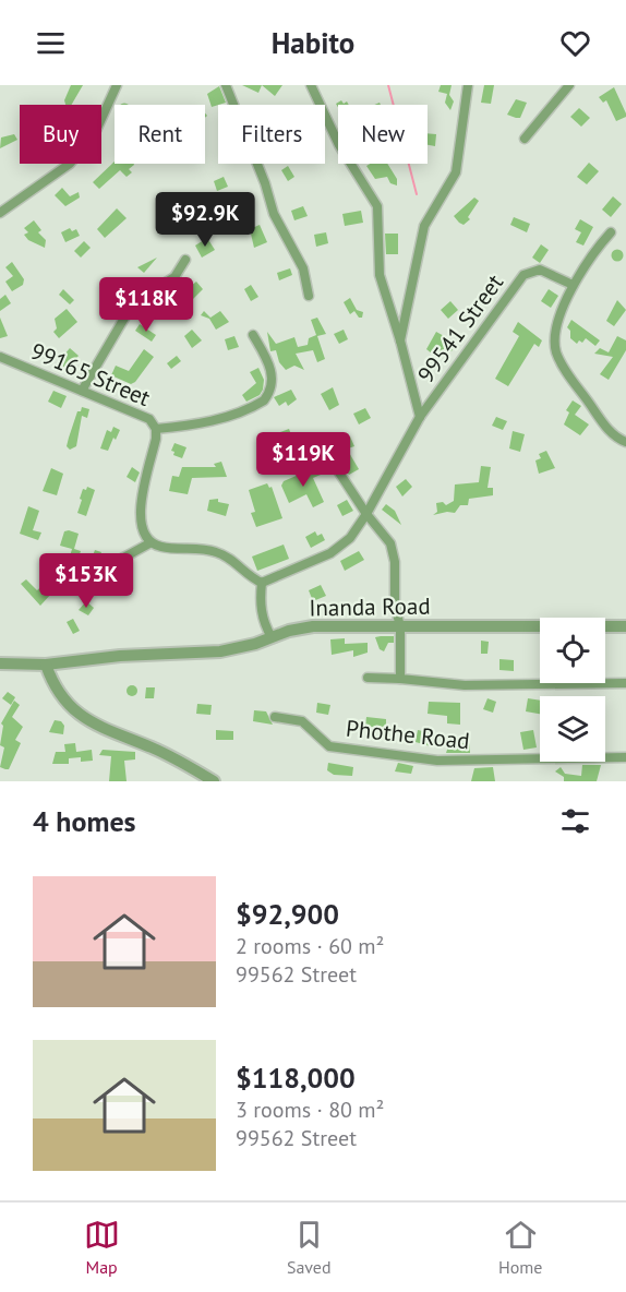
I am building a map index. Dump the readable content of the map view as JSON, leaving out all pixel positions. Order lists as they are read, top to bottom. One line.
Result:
{"streets":{"street":["99541 Street","99165 Street","Inanda Road","Phothe Road"]},"page":{"header":"Habito","chip":["Buy","Rent","Filters","New"],"price":["$92.9K","$118K","$119K","$153K"],"heading":"4 homes","list":[{"name":"$92,900","note":"2 rooms · 60 m² · 99562 Street"},{"name":"$118,000","note":"3 rooms · 80 m² · 99562 Street"}],"tabs":["Map","Saved","Home"]}}
